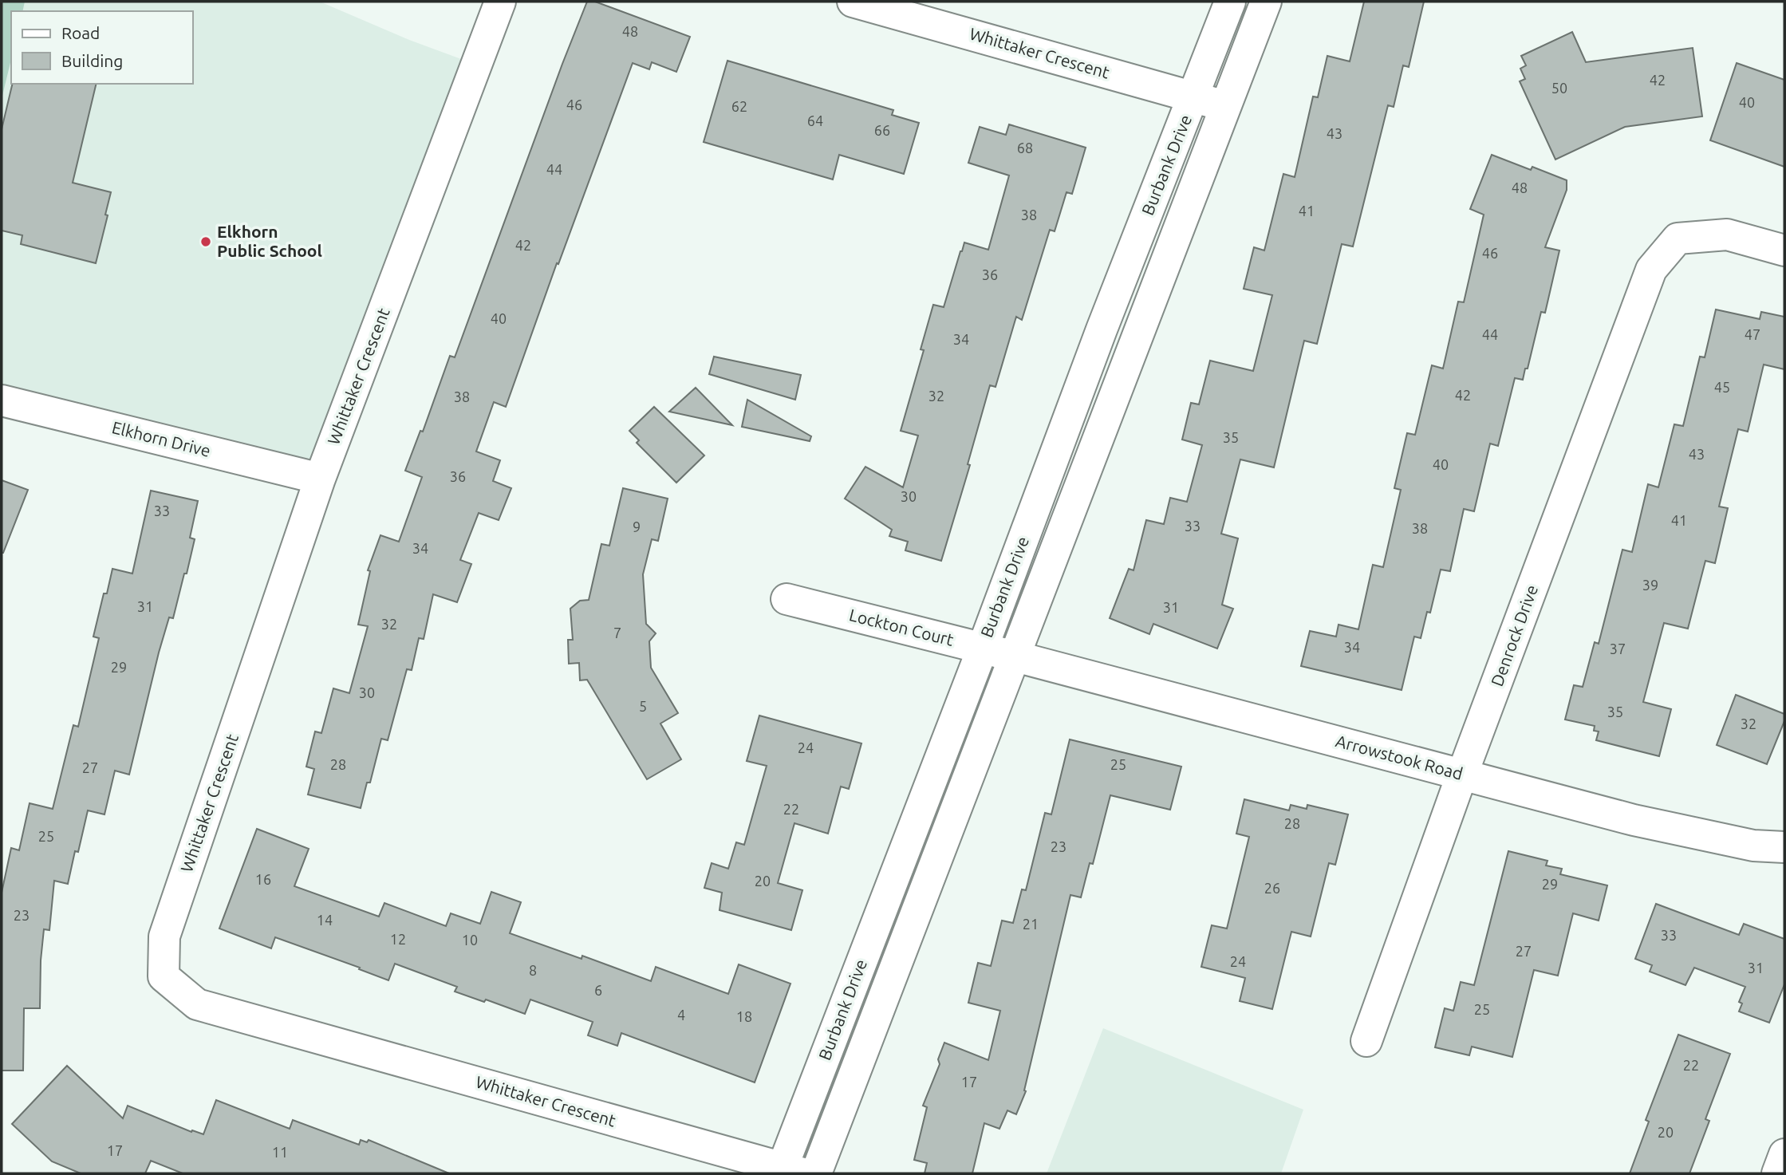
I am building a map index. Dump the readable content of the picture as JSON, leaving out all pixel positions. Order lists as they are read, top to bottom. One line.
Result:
{"streets":{"street":["Whittaker Crescent","Burbank Drive","Elkhorn Drive","Lockton Court","Denrock Drive","Arrowstook Road"]},"crossings":[["Whittaker Crescent","Burbank Drive"],["Whittaker Crescent","Elkhorn Drive"],["Burbank Drive","Lockton Court"],["Burbank Drive","Arrowstook Road"],["Lockton Court","Arrowstook Road"],["Denrock Drive","Arrowstook Road"]],"places":["Elkhorn Public School"],"house_numbers":["48","42","50","40","46","62","64","66","43","68","44","48","41","38","42","46","36","40","44","47","34","45","42","32","38","35","43","40","36","30","33","41","33","9","38","34","39","31","31","32","7","34","37","29","30","5","35","32","24","28","25","27","22","28","25","23","16","20","29","26","23","14","21","33","12","10","27","24","31","8","6","25","4","18","22","17","20","17","11"],"legend":["Road","Building"]}
